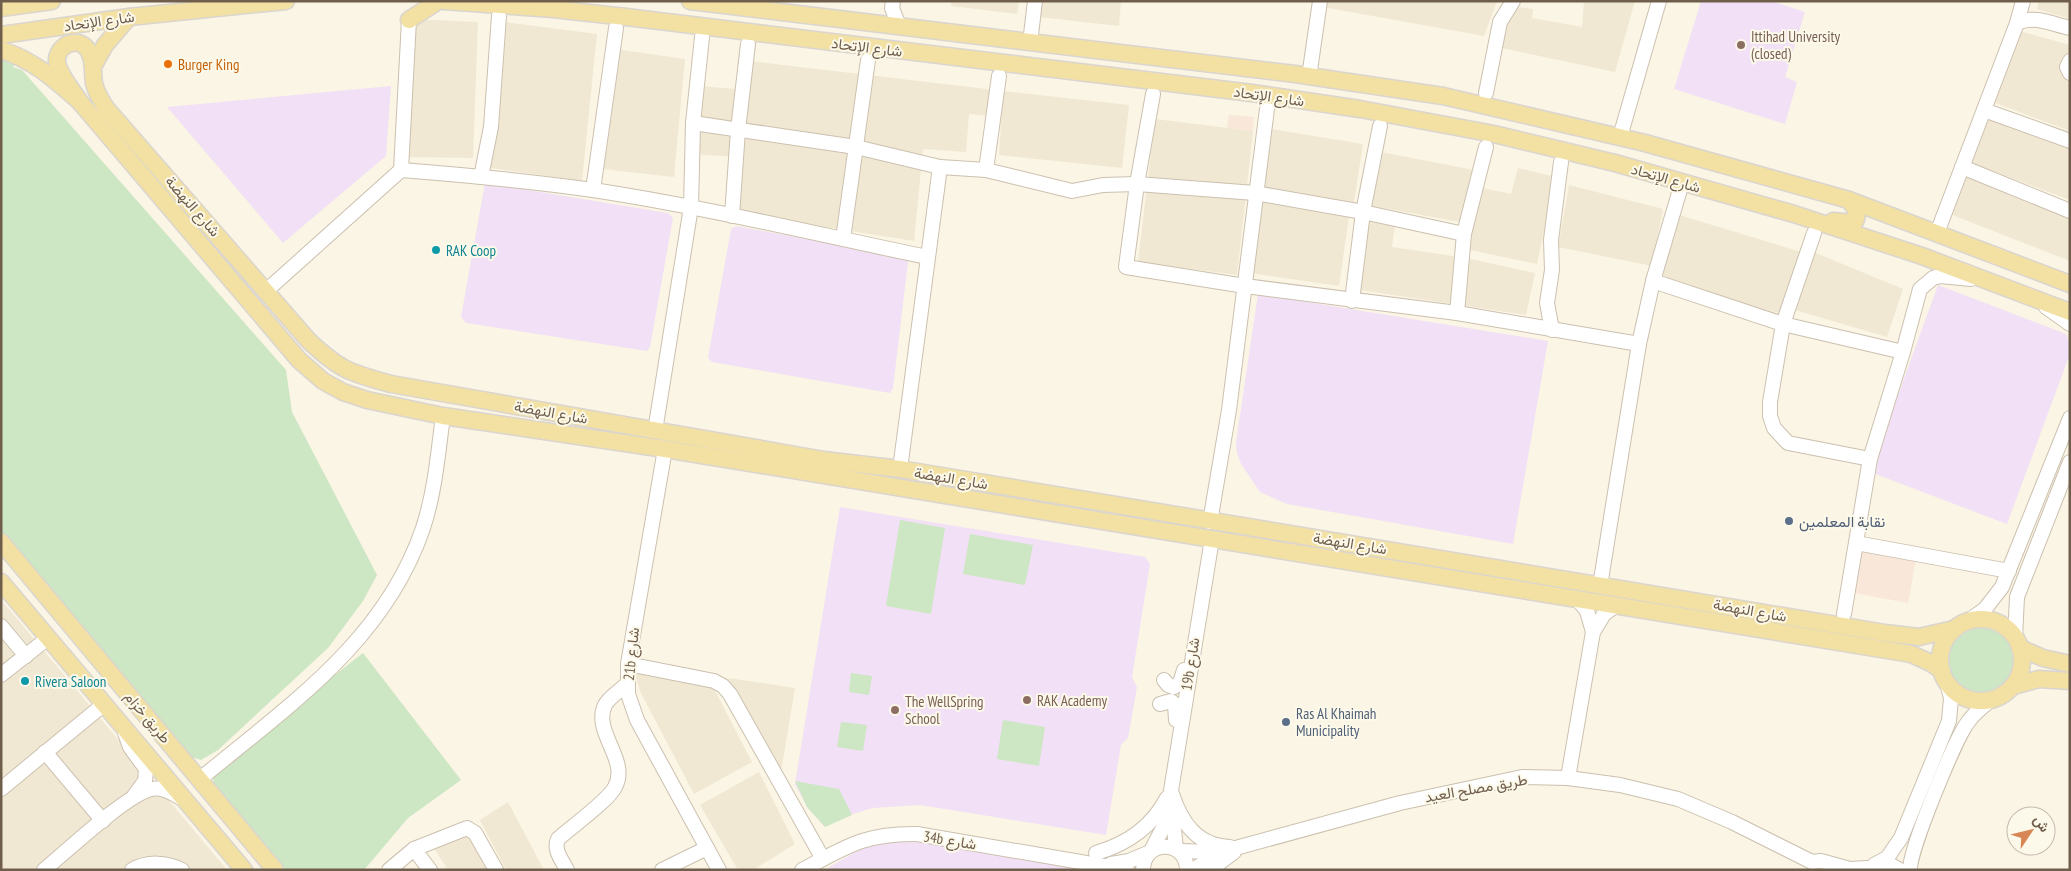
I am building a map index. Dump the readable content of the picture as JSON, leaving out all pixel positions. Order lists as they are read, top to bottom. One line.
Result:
{"streets":{"main road":["شارع الإتحاد","شارع النهضة","طريق خزام"],"street":["21b شارع","19b شارع","طريق مصلح العيد","34b شارع"]},"crossings":[["شارع النهضة","21b شارع"],["شارع النهضة","19b شارع"],["19b شارع","طريق مصلح العيد"],["19b شارع","34b شارع"],["طريق مصلح العيد","34b شارع"]],"places":["Ittihad University (closed)","Burger King","RAK Coop","نقابة المعلمين","Rivera Saloon","RAK Academy","The WellSpring School","Ras Al Khaimah Municipality"],"north":"top right"}
